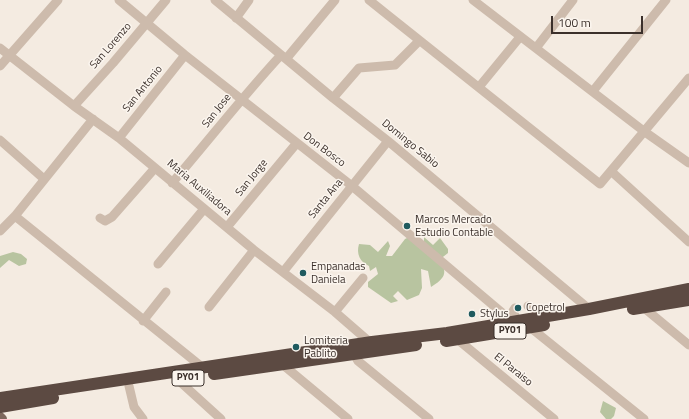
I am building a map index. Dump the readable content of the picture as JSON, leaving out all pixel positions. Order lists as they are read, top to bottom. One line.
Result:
{"streets":{"highway":["PY01"],"street":["San Lorenzo","San Antonio","San Jose","Domingo Sabio","Don Bosco","San Jorge","Maria Auxiliadora","Santa Ana","El Paraiso"]},"crossings":[["San Lorenzo","Don Bosco"],["San Lorenzo","Maria Auxiliadora"],["San Antonio","Don Bosco"],["San Antonio","Maria Auxiliadora"],["San Jose","Domingo Sabio"],["San Jose","Don Bosco"],["San Jose","Maria Auxiliadora"],["Domingo Sabio","Santa Ana"],["Domingo Sabio","PY01"],["Don Bosco","San Jorge"],["Don Bosco","Santa Ana"],["Don Bosco","PY01"],["San Jorge","Maria Auxiliadora"],["Maria Auxiliadora","Santa Ana"],["Maria Auxiliadora","PY01"],["PY01","El Paraiso"]],"places":["Marcos Mercado Estudio Contable","Empanadas Daniela","Copetrol","Stylus","Lomiteria Pablito"],"scale_bar":"100 m"}
